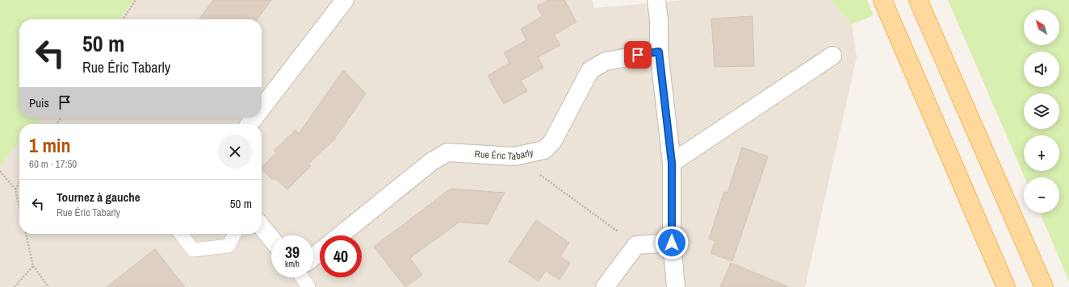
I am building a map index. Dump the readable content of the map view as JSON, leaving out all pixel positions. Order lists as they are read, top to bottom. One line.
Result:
{"streets":{"street":["Rue Éric Tabarly"]},"north":"top left","page":{"map_buttons":["+","−"],"turn":["50 m","Rue Éric Tabarly"],"then":"Puis","heading":["1 min","60 m · 17:50"],"list":[{"name":"Tournez à gauche","note":"Rue Éric Tabarly","value":"50 m"}],"speed":"39 km/h","limit":"40"}}
